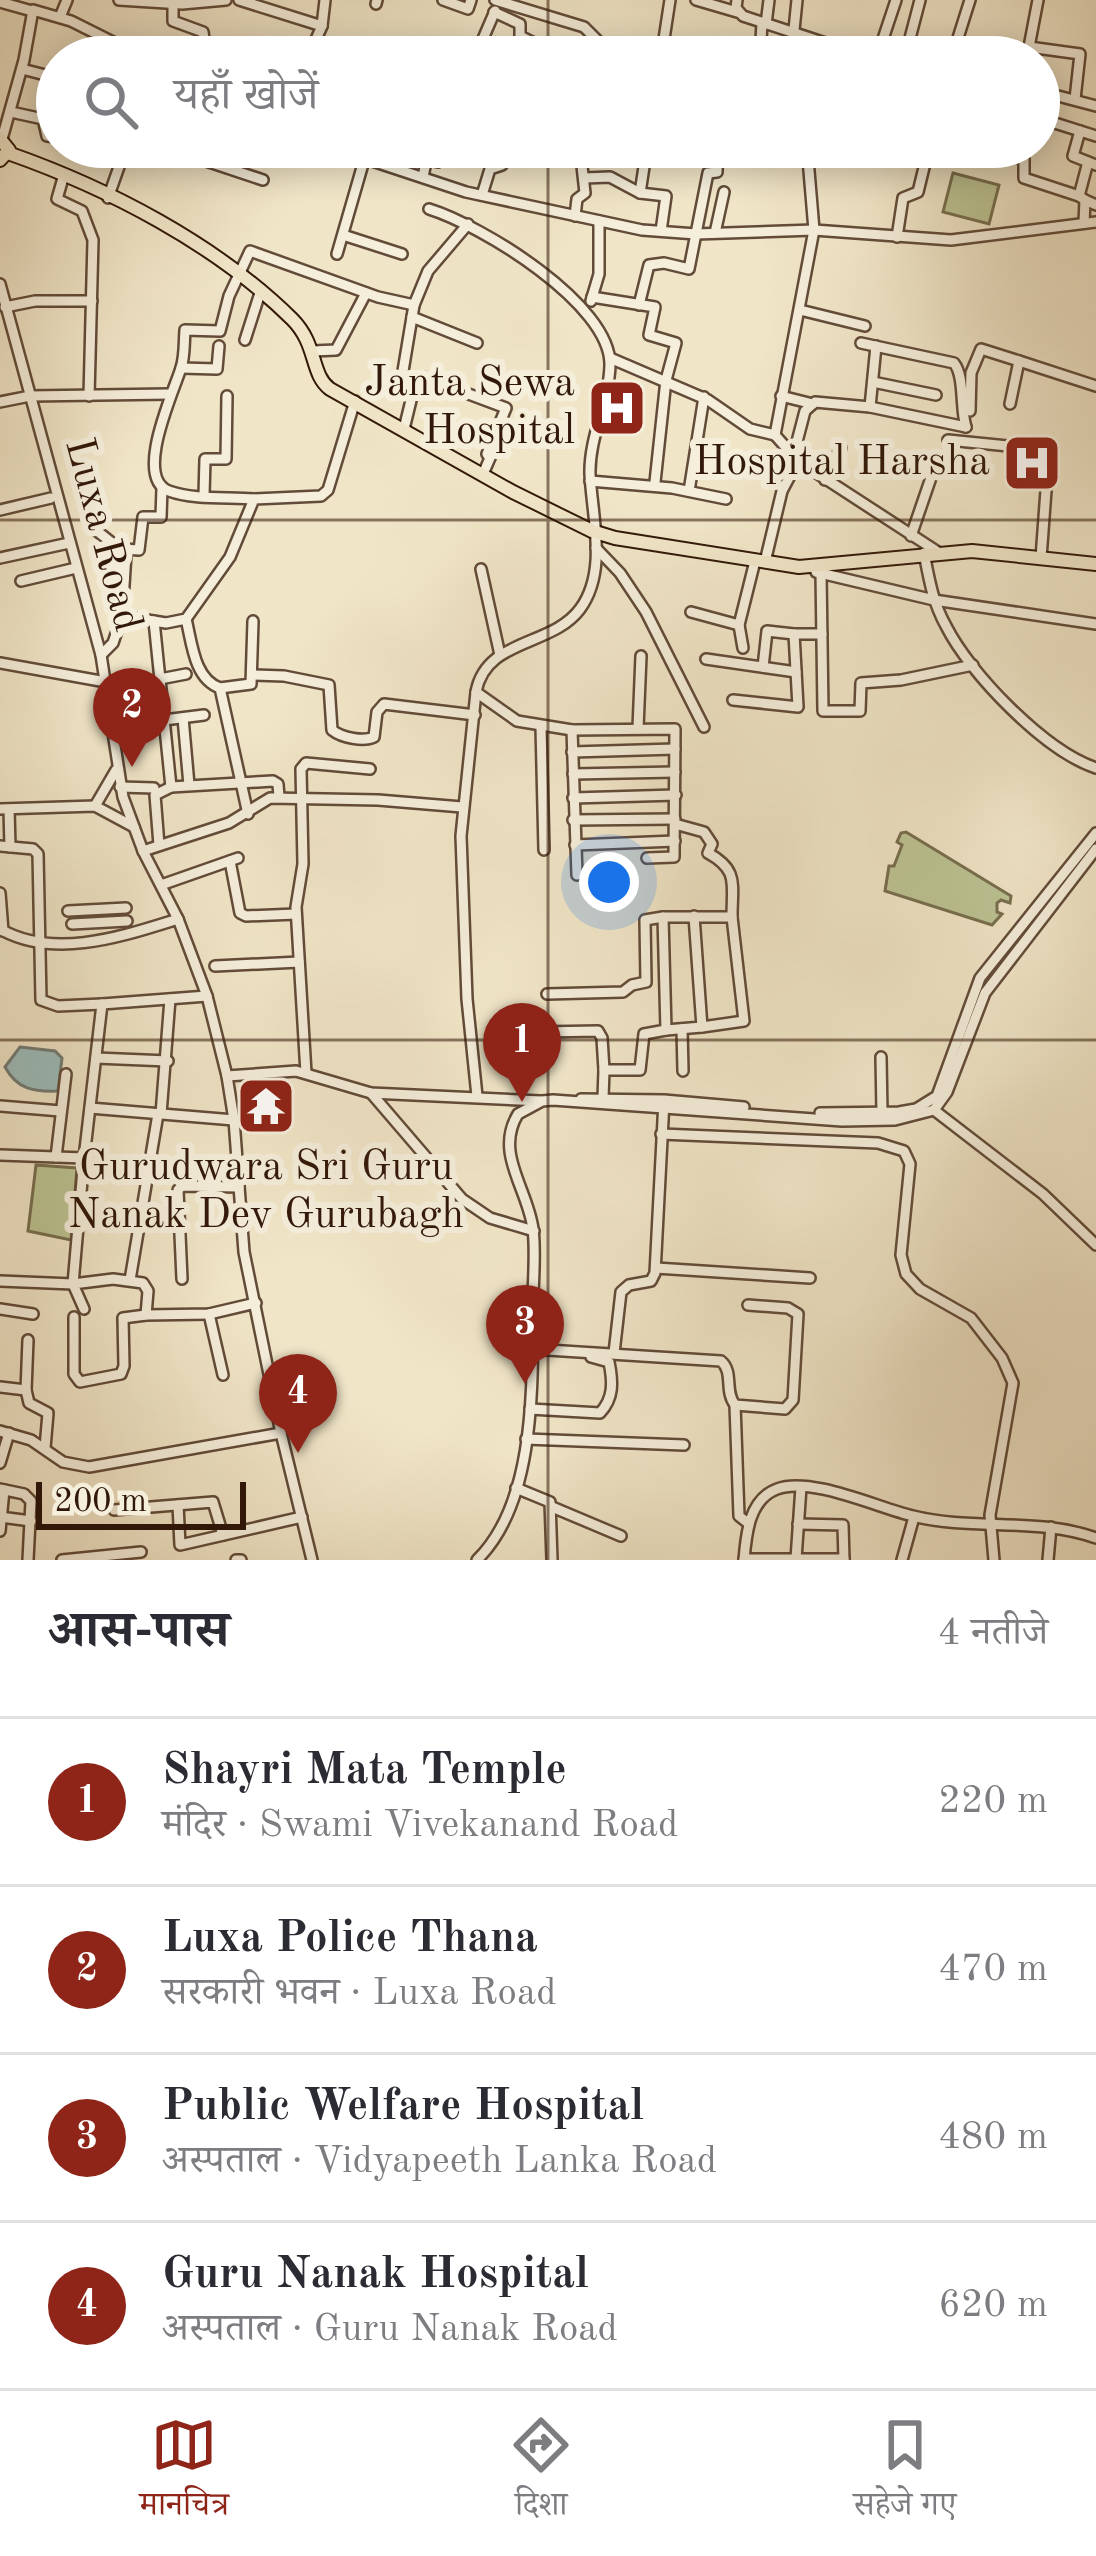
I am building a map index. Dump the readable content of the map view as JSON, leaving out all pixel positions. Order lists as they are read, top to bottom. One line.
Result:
{"streets":{"street":["Luxa Road"]},"places":{"hospital":["Janta Sewa Hospital","Hospital Harsha"],"temple":["Gurudwara Sri Guru Nanak Dev Gurubagh"]},"scale_bar":"200 m","page":{"search":"यहाँ खोजें","pins":["2","1","3","4"],"scale":"200 m","heading":["आस-पास","4 नतीजे"],"list":[{"mark":"1","name":"Shayri Mata Temple","note":"मंदिर · Swami Vivekanand Road","value":"220 m"},{"mark":"2","name":"Luxa Police Thana","note":"सरकारी भवन · Luxa Road","value":"470 m"},{"mark":"3","name":"Public Welfare Hospital","note":"अस्पताल · Vidyapeeth Lanka Road","value":"480 m"},{"mark":"4","name":"Guru Nanak Hospital","note":"अस्पताल · Guru Nanak Road","value":"620 m"}],"nav":["मानचित्र","दिशा","सहेजे गए"]}}
